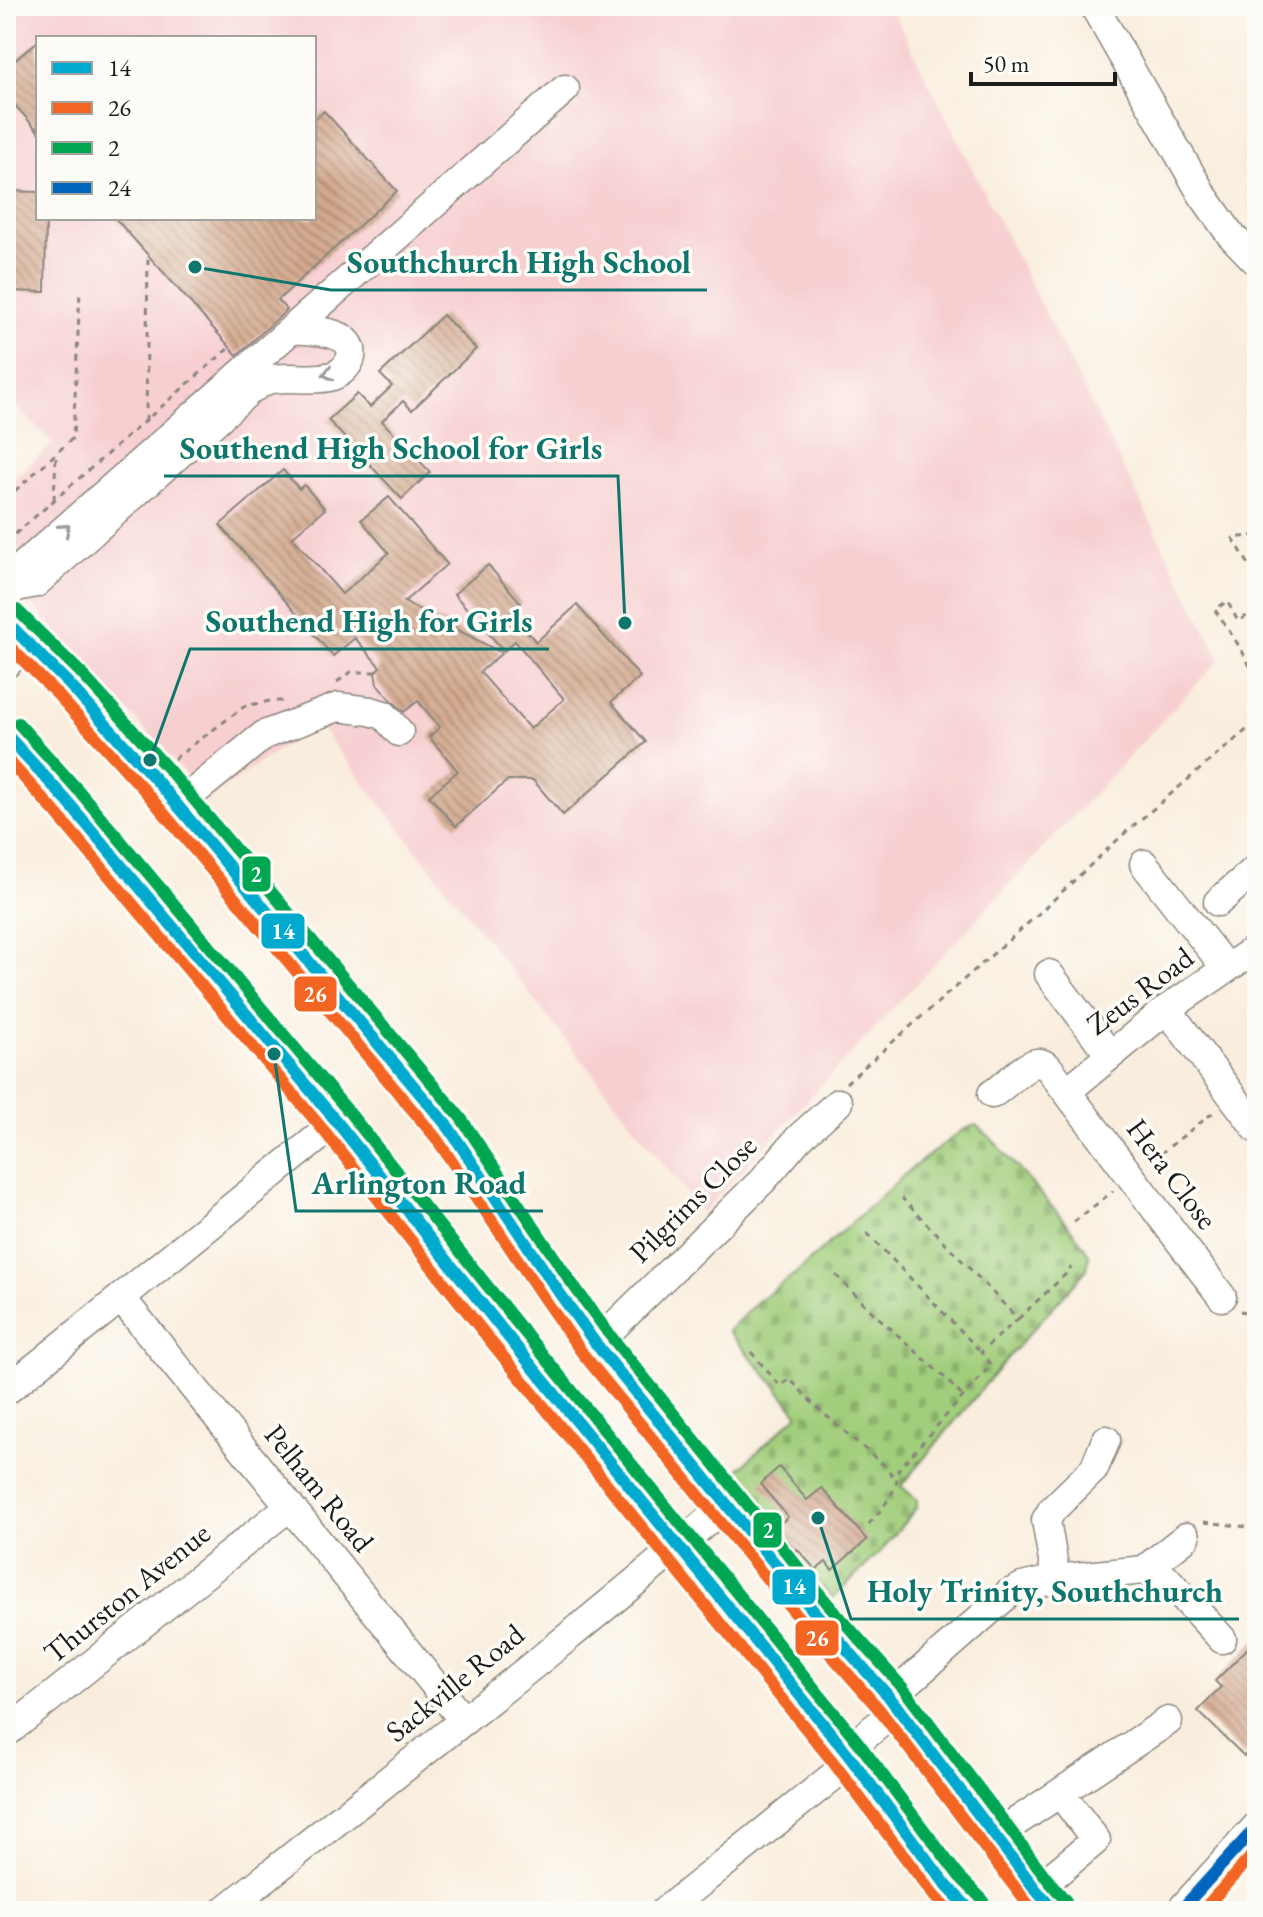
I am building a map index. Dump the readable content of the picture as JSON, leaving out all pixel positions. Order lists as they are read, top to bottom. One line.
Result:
{"streets":{"street":["Zeus Road","Hera Close","Pilgrims Close","Pelham Road","Thurston Avenue","Sackville Road"]},"crossings":[["Zeus Road","Hera Close"],["Pelham Road","Thurston Avenue"],["Pelham Road","Sackville Road"]],"places":["Southchurch High School","Southend High School for Girls","Southend High for Girls","Arlington Road","Holy Trinity, Southchurch"],"lines":["transit line 2","transit line 14","transit line 26","transit line 24"],"legend":["14","26","2","24"],"scale_bar":"50 m"}
